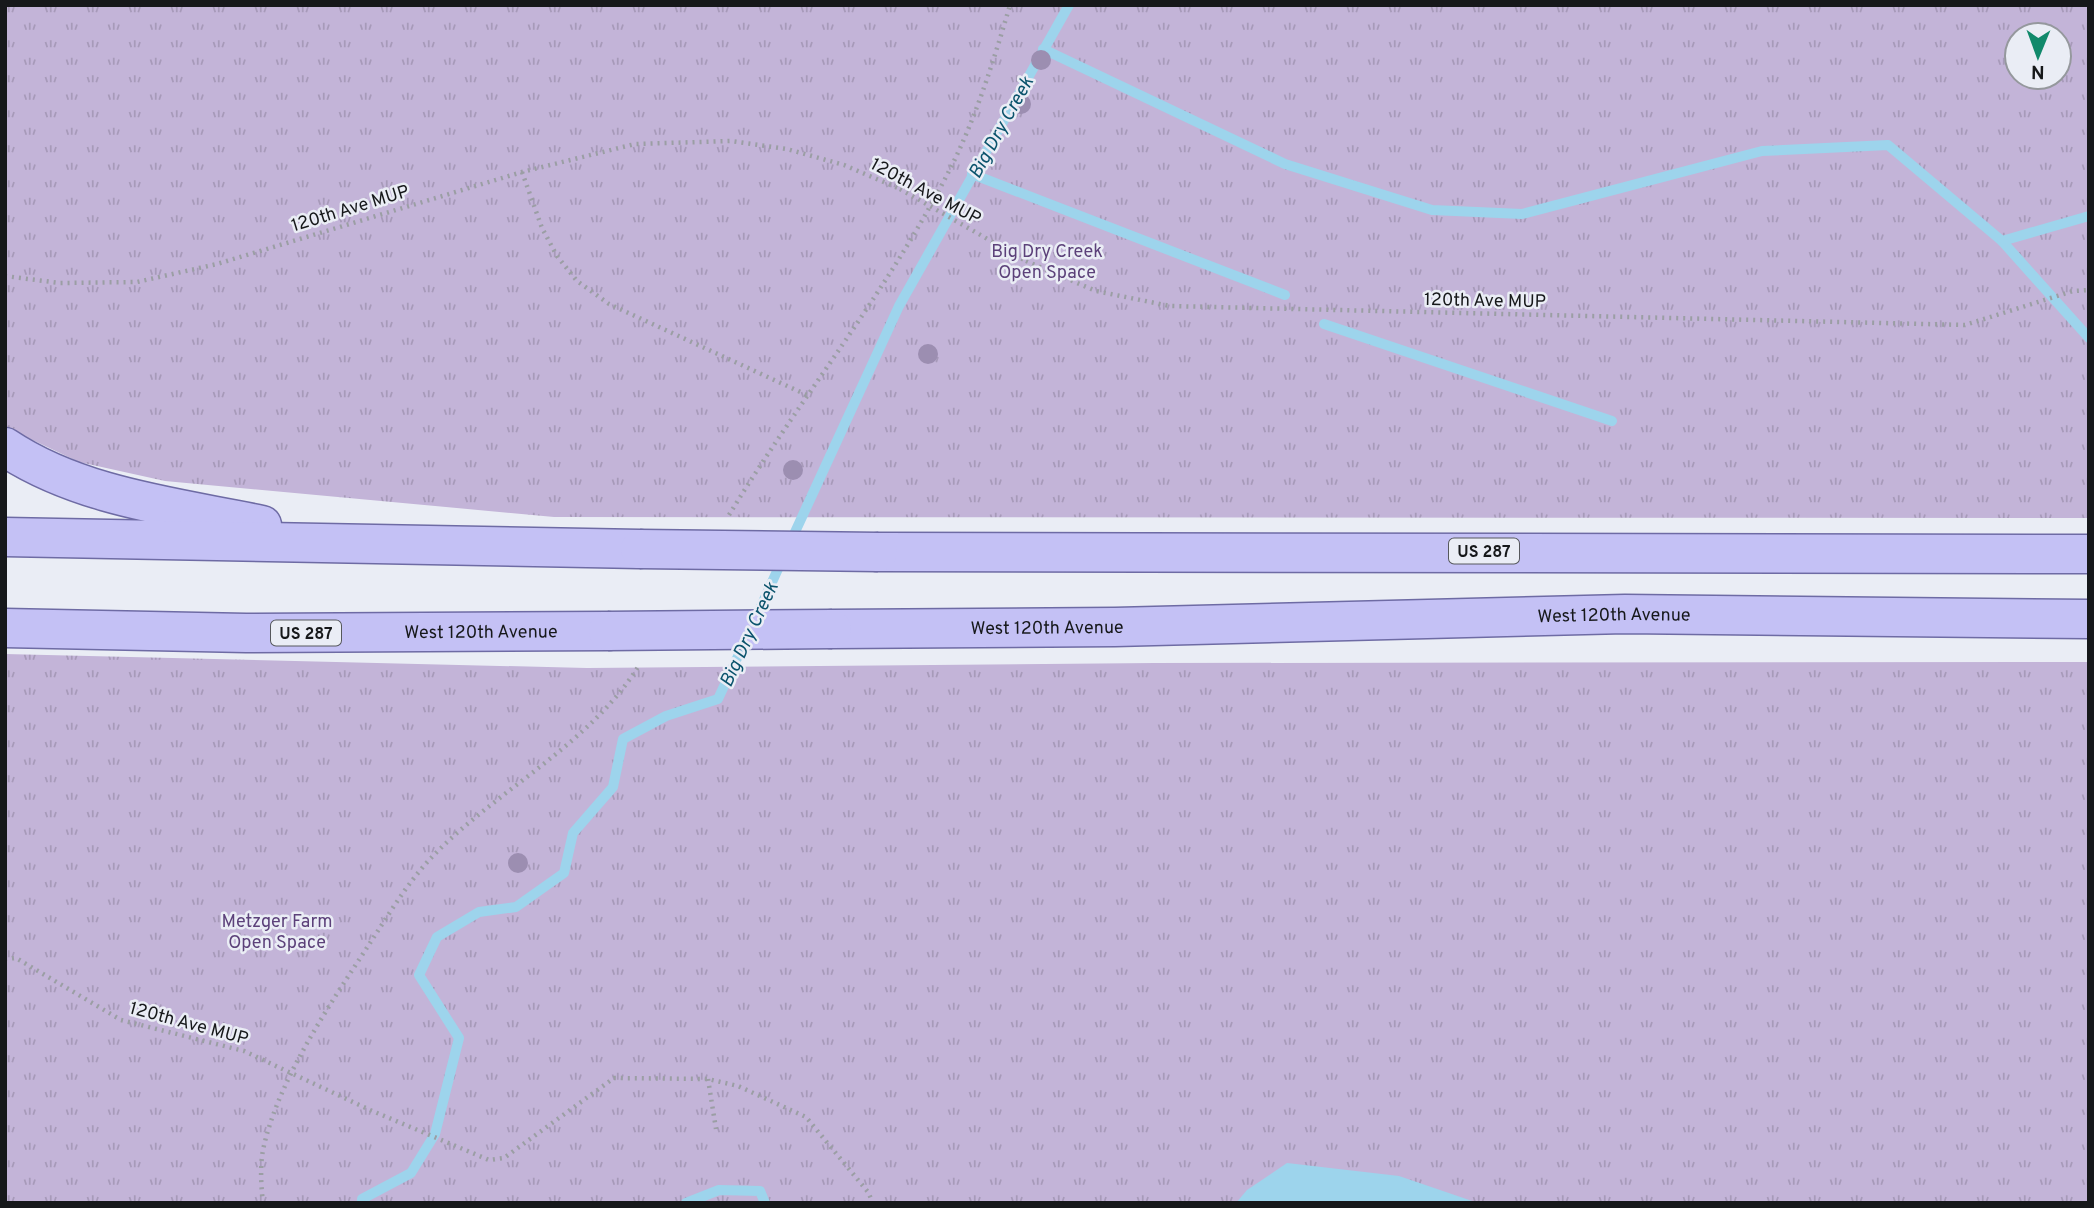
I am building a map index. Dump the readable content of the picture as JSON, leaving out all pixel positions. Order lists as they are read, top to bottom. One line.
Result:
{"streets":{"main road":["US 287","West 120th Avenue"],"path":["120th Ave MUP"]},"water":["Big Dry Creek"],"parks":["Big Dry Creek Open Space","Metzger Farm Open Space"],"north":"bottom"}
